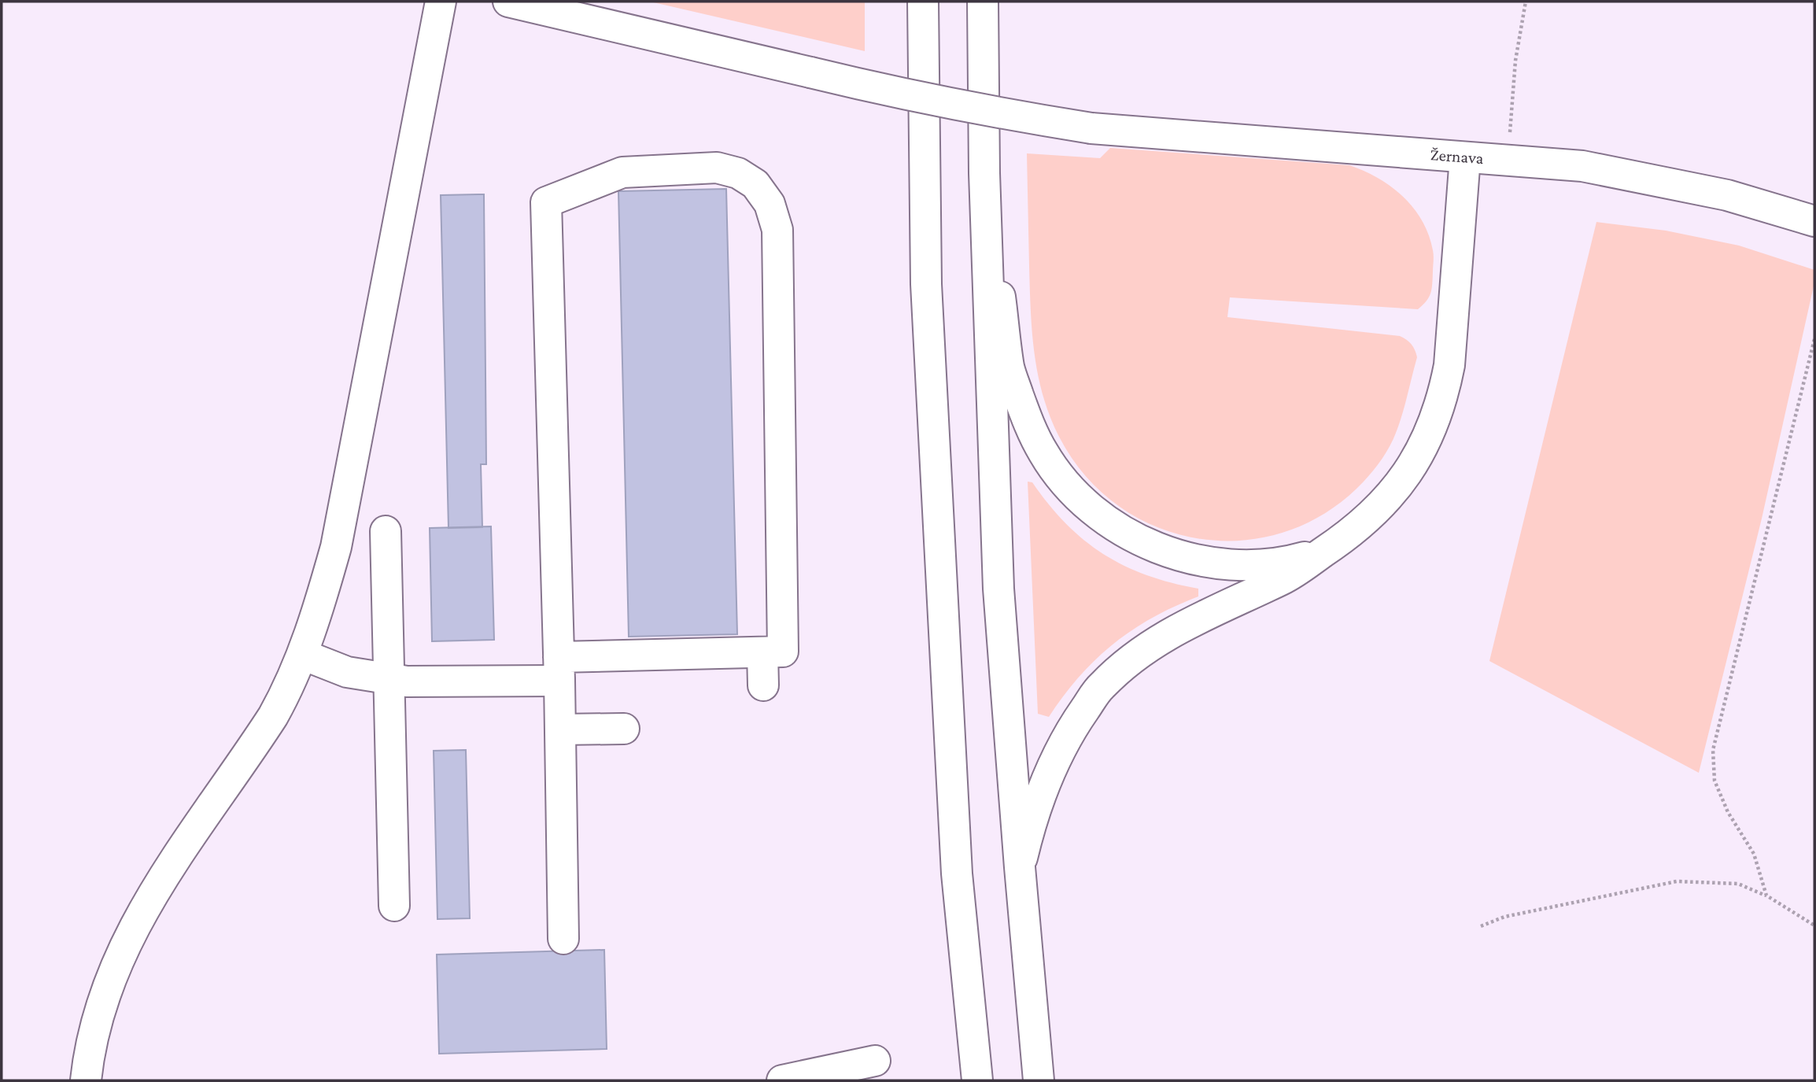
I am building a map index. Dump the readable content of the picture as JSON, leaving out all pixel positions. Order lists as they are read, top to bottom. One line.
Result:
{"streets":{"main road":["Žernava"]}}
